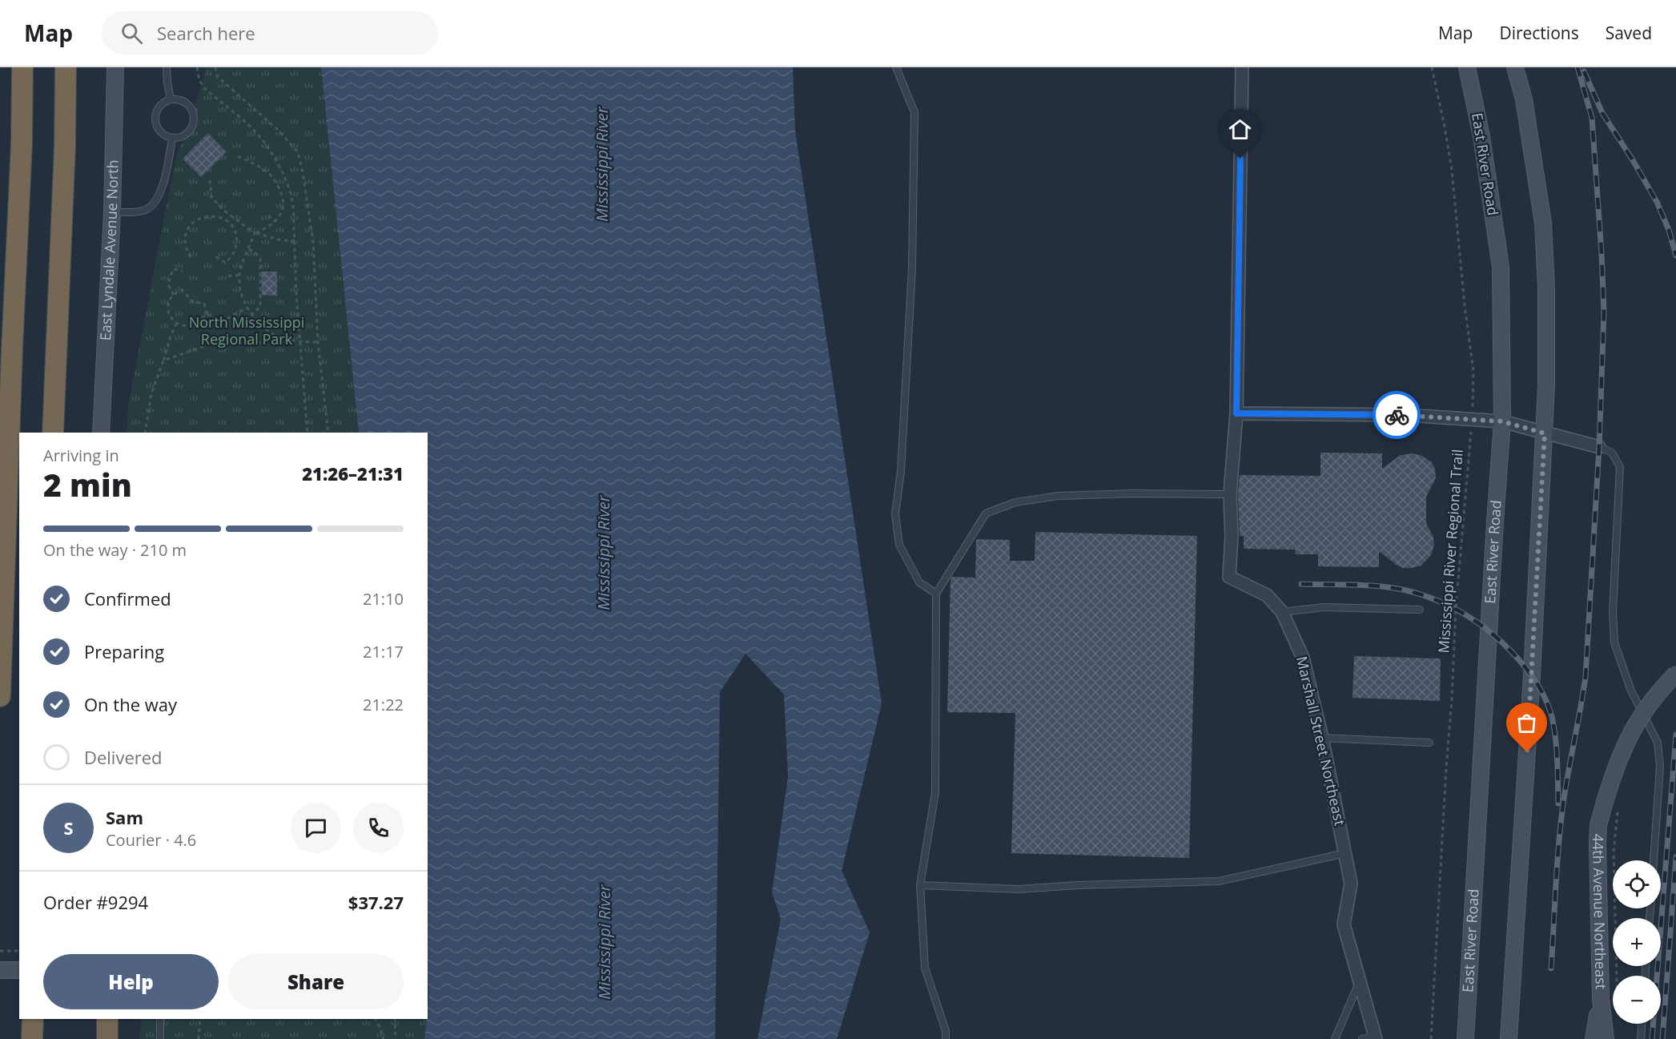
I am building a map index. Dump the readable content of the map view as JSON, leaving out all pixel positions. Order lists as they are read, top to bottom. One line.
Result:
{"streets":{"street":["East River Road","East Lyndale Avenue North","Marshall Street Northeast","44th Avenue Northeast"],"path":["Mississippi River Regional Trail"]},"water":["Mississippi River"],"parks":["North Mississippi Regional Park"],"page":{"header":"Map","search":"Search here","nav":["Map","Directions","Saved"],"heading":["2 min","Arriving in","21:26–21:31"],"panel":["Sam","Courier · 4.6","Order #9294","$37.27"],"bar":"On the way · 210 m","list":[["Confirmed","21:10"],["Preparing","21:17"],["On the way","21:22"],"Delivered"],"round":"S","map_buttons":["+","−"],"buttons":["Help","Share"]}}
